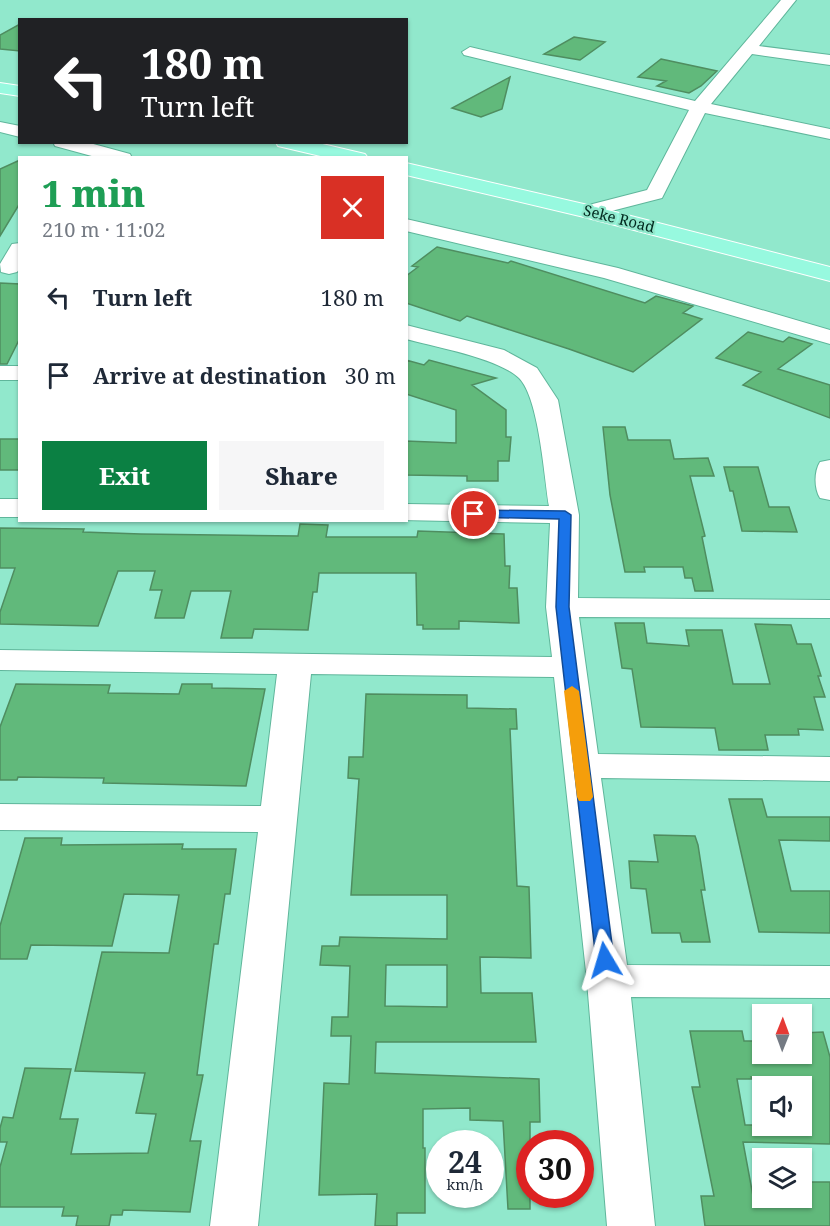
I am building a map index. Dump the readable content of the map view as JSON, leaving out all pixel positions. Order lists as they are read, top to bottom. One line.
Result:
{"streets":{"main road":["Seke Road"]},"north":"top","page":{"turn":["180 m","Turn left"],"heading":["1 min","210 m · 11:02"],"list":[{"name":"Turn left","value":"180 m"},{"name":"Arrive at destination","value":"30 m"}],"buttons":["Exit","Share"],"speed":"24 km/h","limit":"30"}}
